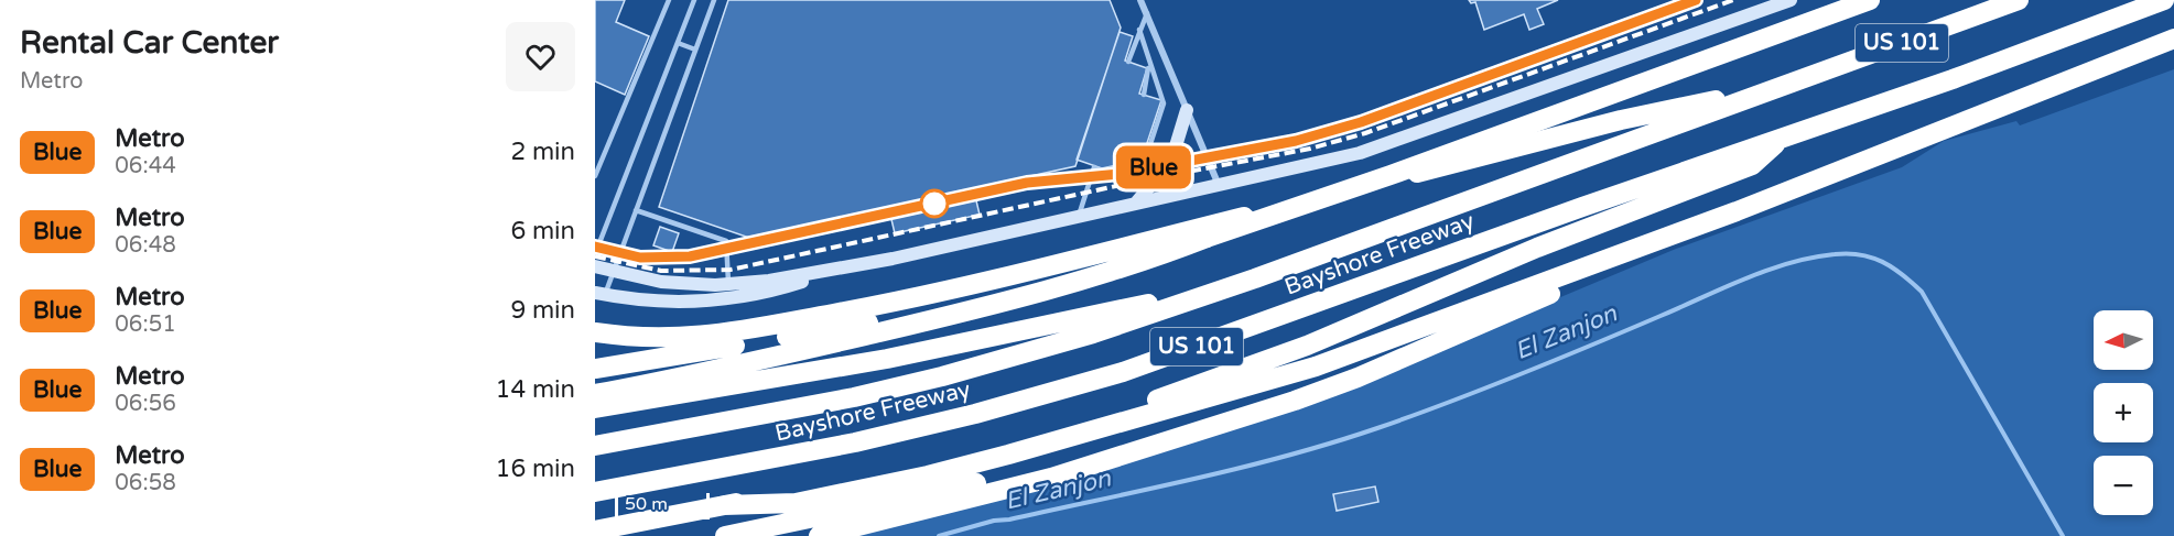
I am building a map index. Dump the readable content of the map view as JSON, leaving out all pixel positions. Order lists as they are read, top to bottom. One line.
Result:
{"streets":{"highway":["US 101","Bayshore Freeway"]},"water":["El Zanjon"],"lines":["metro line Blue"],"scale_bar":"50 m","north":"left","page":{"heading":["Rental Car Center","Metro"],"on_map":"Blue","list":[{"mark":"Blue","name":"Metro","note":"06:44","value":"2 min"},{"mark":"Blue","name":"Metro","note":"06:48","value":"6 min"},{"mark":"Blue","name":"Metro","note":"06:51","value":"9 min"},{"mark":"Blue","name":"Metro","note":"06:56","value":"14 min"},{"mark":"Blue","name":"Metro","note":"06:58","value":"16 min"}],"map_buttons":["+","−"],"scale":"50 m"}}
